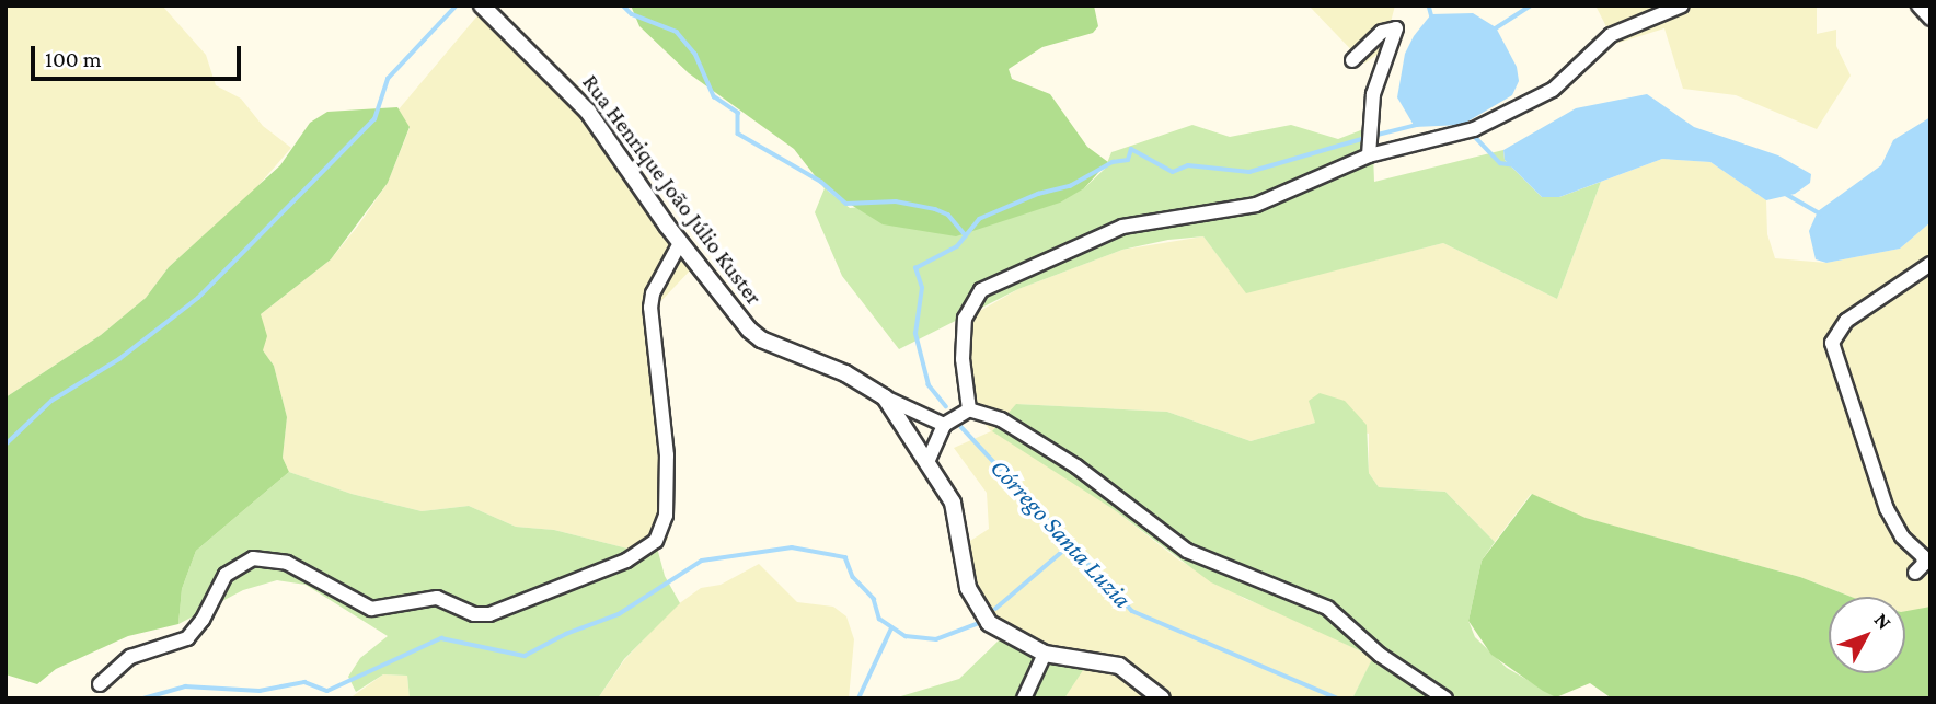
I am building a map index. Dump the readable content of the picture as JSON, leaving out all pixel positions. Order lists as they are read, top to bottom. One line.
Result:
{"streets":{"street":["Rua Henrique João Júlio Kuster"]},"water":["Córrego Santa Luzia"],"scale_bar":"100 m","north":"top right"}
